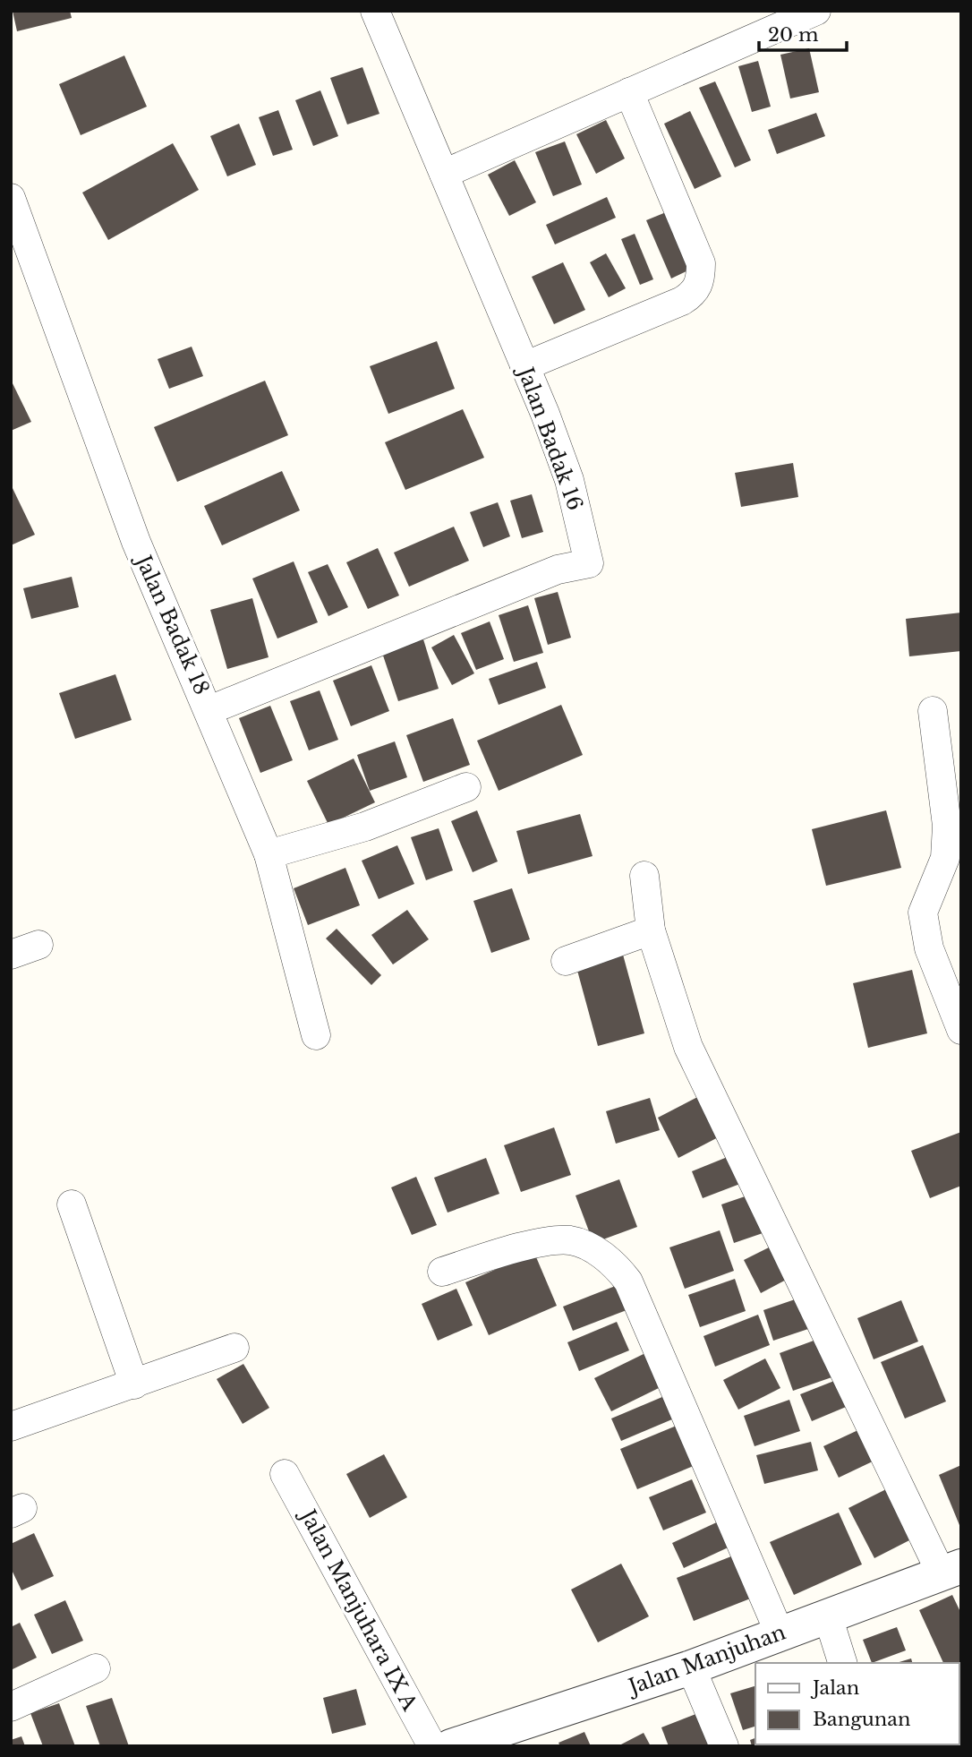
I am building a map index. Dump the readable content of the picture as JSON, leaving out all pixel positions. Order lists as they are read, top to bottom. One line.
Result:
{"streets":{"street":["Jalan Badak 16","Jalan Badak 18","Jalan Manjuhara IX A","Jalan Manjuhan"]},"crossings":[["Jalan Badak 16","Jalan Badak 18"]],"legend":["Jalan","Bangunan"],"scale_bar":"20 m"}
